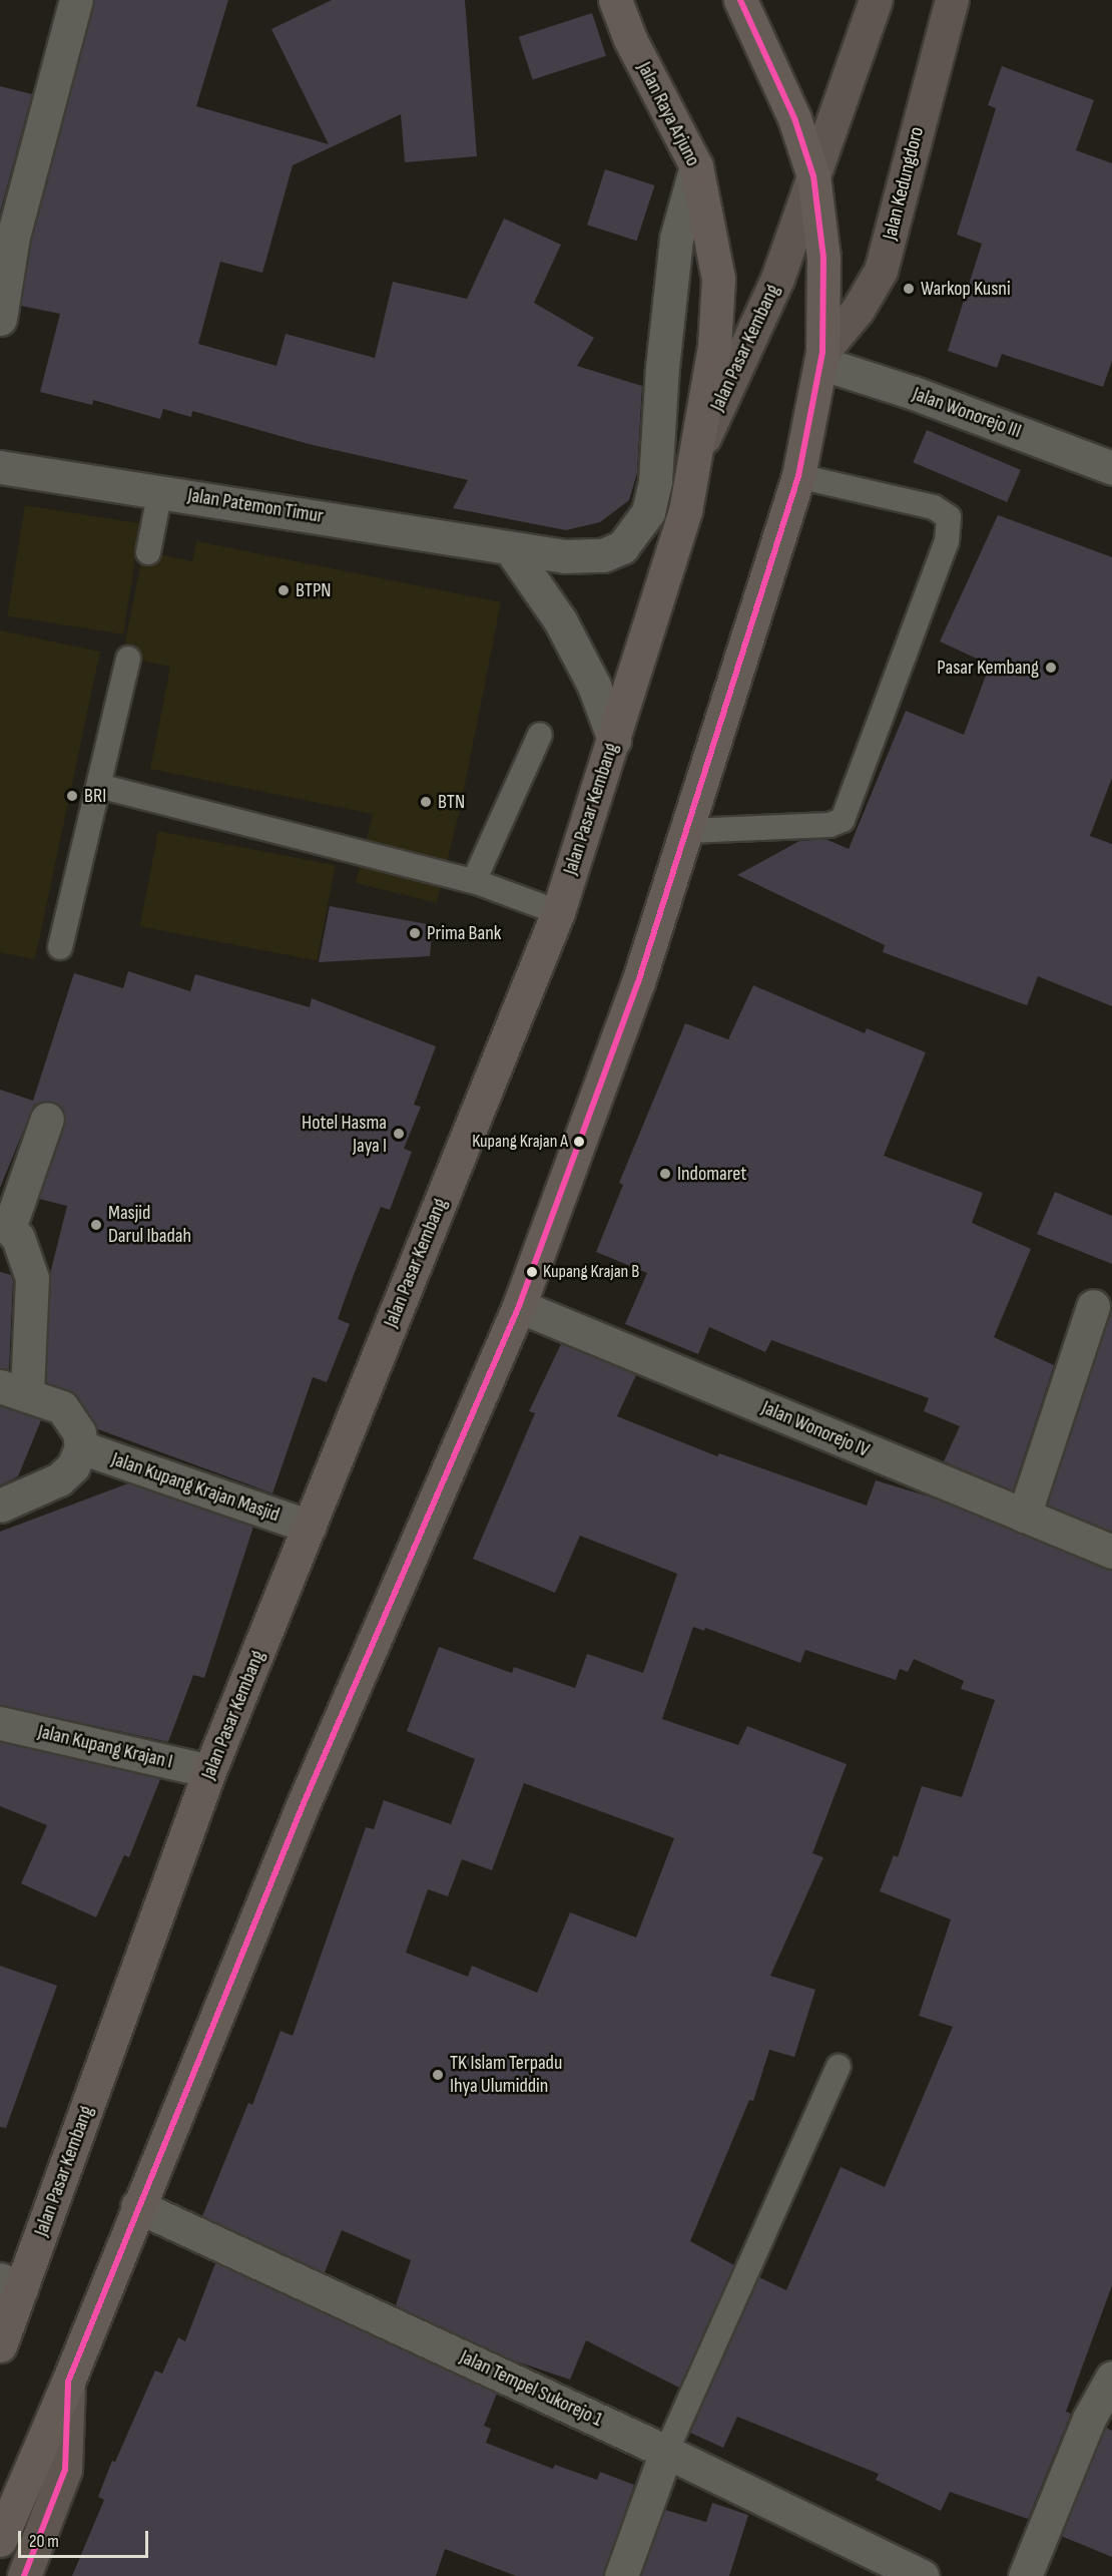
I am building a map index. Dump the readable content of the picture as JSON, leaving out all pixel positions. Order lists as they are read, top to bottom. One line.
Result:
{"streets":{"highway":["Jalan Raya Arjuno","Jalan Pasar Kembang"],"main road":["Jalan Kedungdoro"],"street":["Jalan Wonorejo III","Jalan Patemon Timur","Jalan Wonorejo IV","Jalan Kupang Krajan Masjid","Jalan Kupang Krajan I","Jalan Tempel Sukorejo 1"]},"crossings":[["Jalan Raya Arjuno","Jalan Pasar Kembang"],["Jalan Raya Arjuno","Jalan Patemon Timur"],["Jalan Kedungdoro","Jalan Wonorejo III"],["Jalan Pasar Kembang","Jalan Kupang Krajan Masjid"],["Jalan Pasar Kembang","Jalan Kupang Krajan I"]],"places":["Warkop Kusni","BTPN","Pasar Kembang","BRI","BTN","Prima Bank","Hotel Hasma Jaya I","Kupang Krajan A","Indomaret","Masjid Darul Ibadah","Kupang Krajan B","TK Islam Terpadu Ihya Ulumiddin"],"scale_bar":"20 m"}
